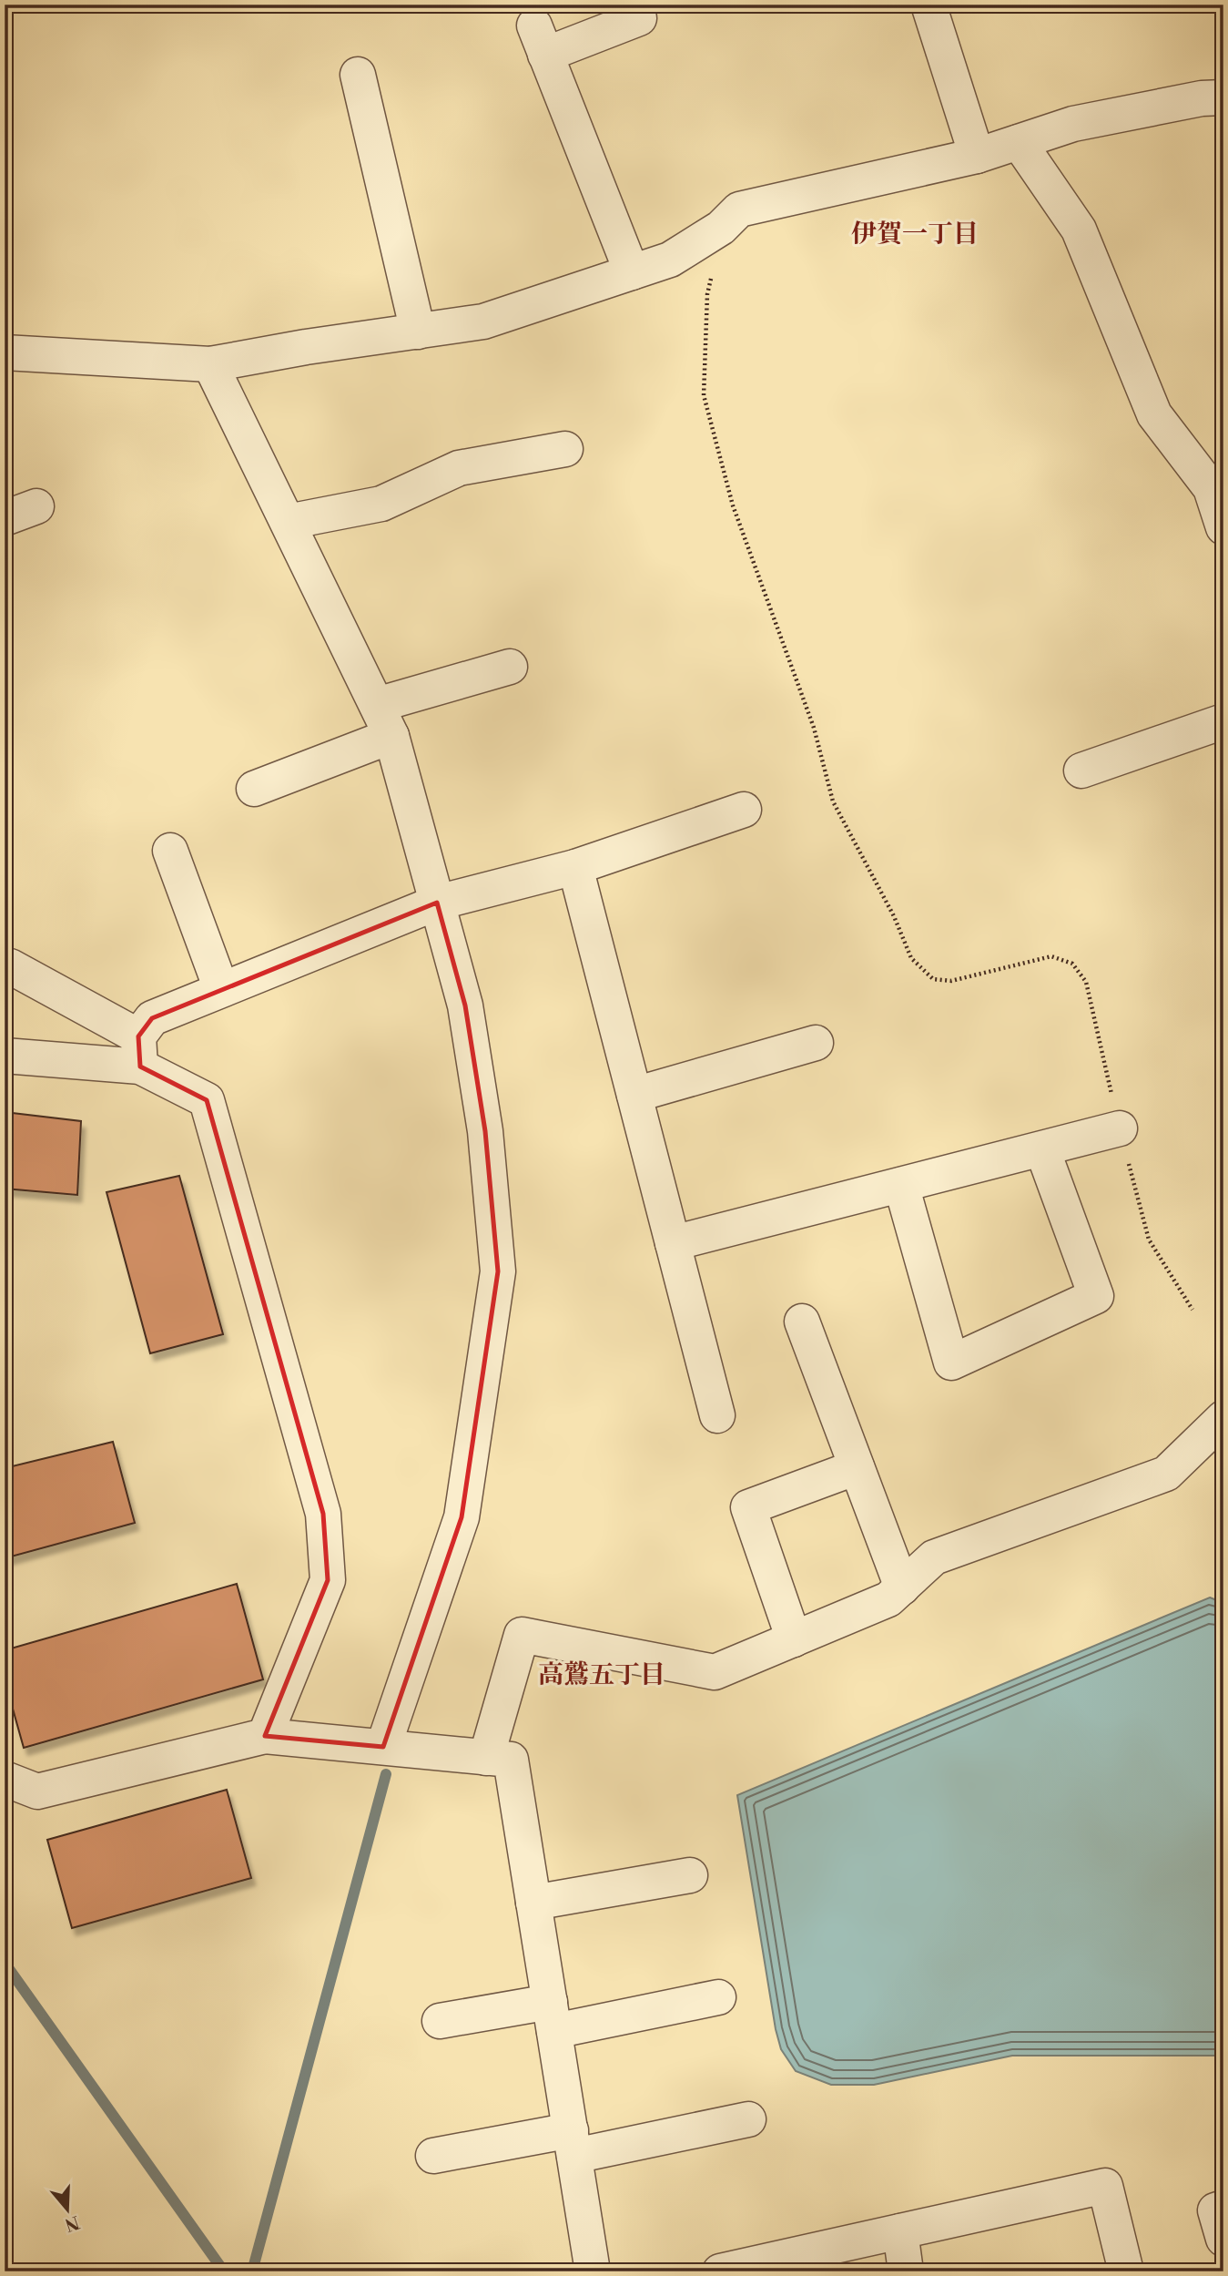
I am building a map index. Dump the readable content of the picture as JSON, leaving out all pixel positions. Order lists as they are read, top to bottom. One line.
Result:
{"districts":["伊賀一丁目","高鷲五丁目"],"north":"bottom"}
